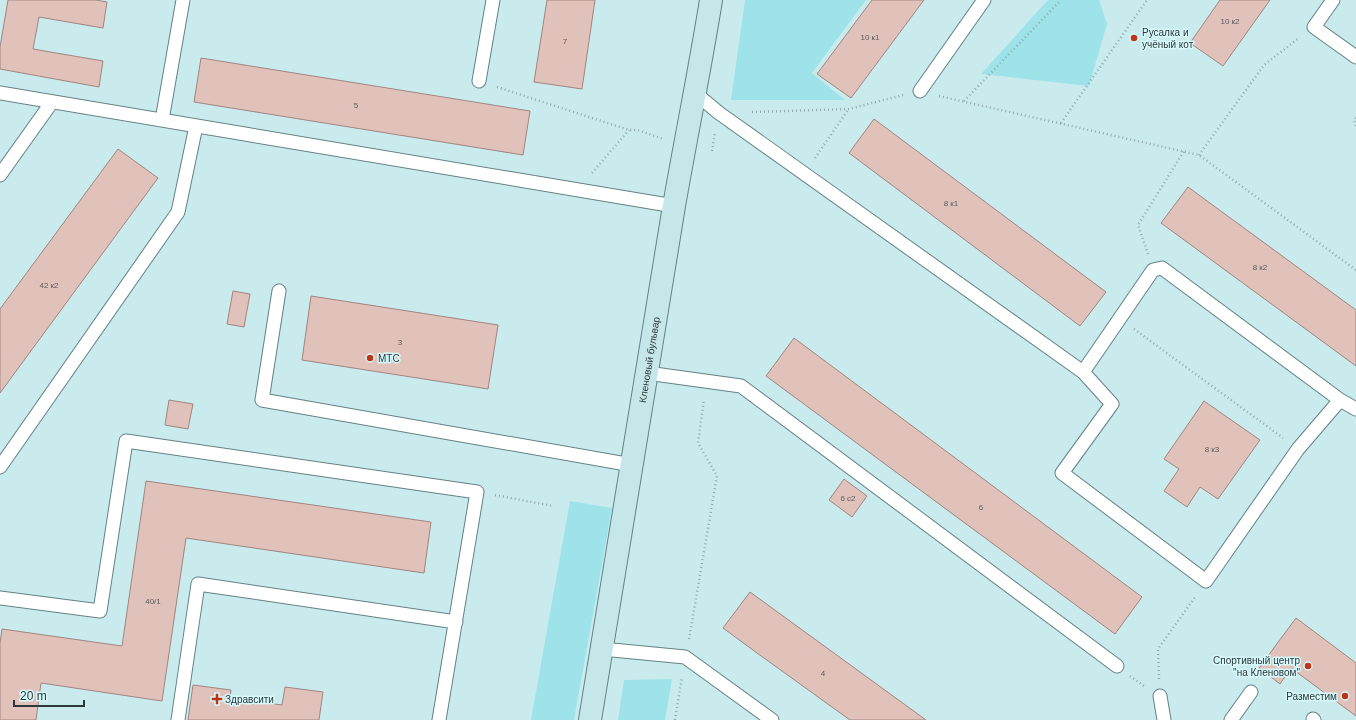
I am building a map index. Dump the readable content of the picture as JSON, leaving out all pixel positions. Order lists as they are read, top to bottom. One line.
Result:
{"streets":{"street":["Кленовый бульвар"]},"places":{"other":["Русалка и учёный кот","МТС","Спортивный центр \"на Кленовом\"","Разместим"],"health":["Здравсити"]},"house_numbers":["10 к2","10 к1","7","5","8 к1","8 к2","42 к2","3","8 к3","6 с2","6","40/1","4"],"scale_bar":"20 m"}
